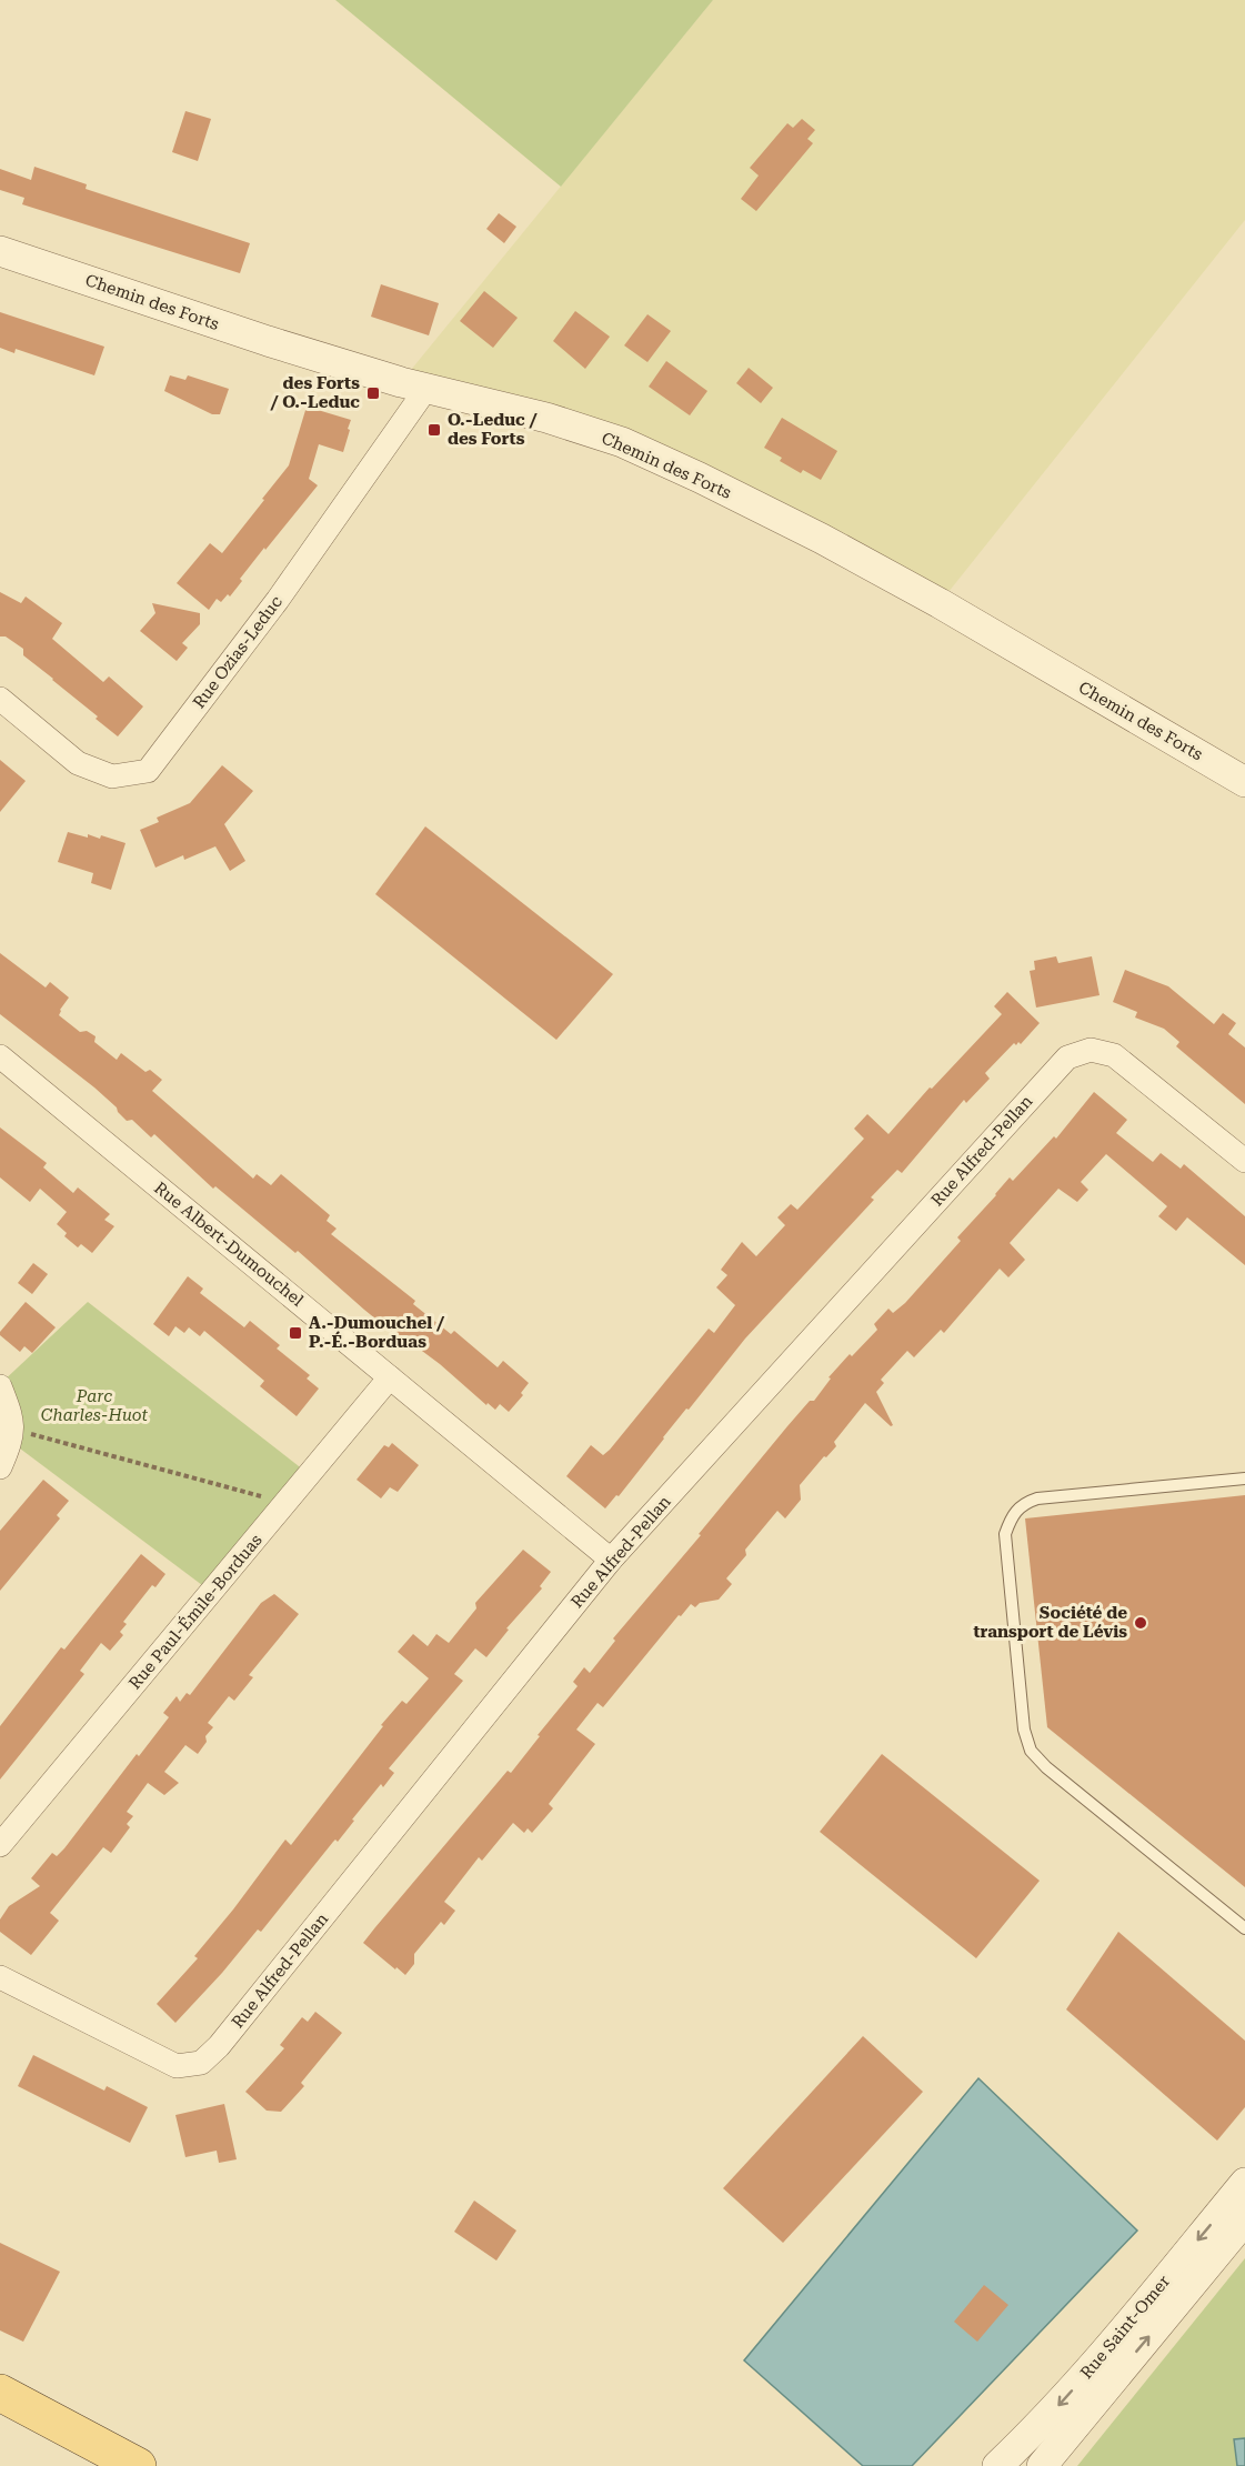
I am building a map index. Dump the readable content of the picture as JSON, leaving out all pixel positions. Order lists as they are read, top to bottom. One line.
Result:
{"streets":{"street":["Chemin des Forts","Rue Ozias-Leduc","Rue Alfred-Pellan","Rue Albert-Dumouchel","Rue Paul-Émile-Borduas","Rue Saint-Omer"]},"crossings":[["Chemin des Forts","Rue Ozias-Leduc"],["Rue Alfred-Pellan","Rue Albert-Dumouchel"],["Rue Albert-Dumouchel","Rue Paul-Émile-Borduas"]],"parks":["Parc Charles-Huot"],"places":{"transit":["des Forts / O.-Leduc","O.-Leduc / des Forts","A.-Dumouchel / P.-É.-Borduas"],"other":["Société de transport de Lévis"]}}
